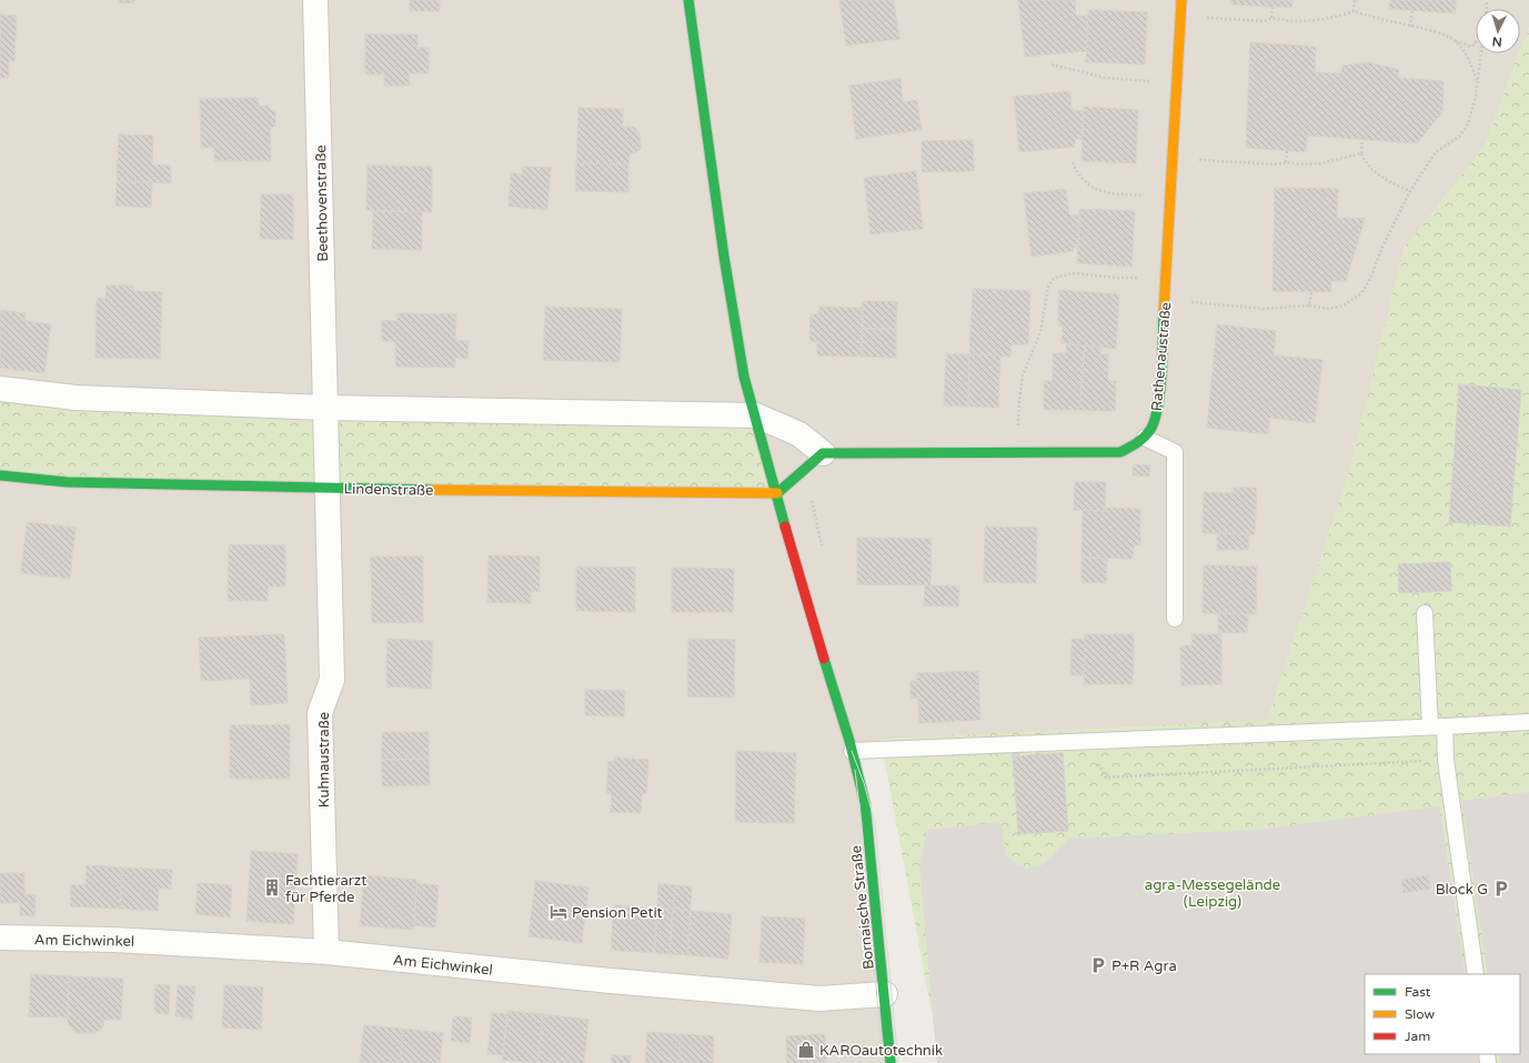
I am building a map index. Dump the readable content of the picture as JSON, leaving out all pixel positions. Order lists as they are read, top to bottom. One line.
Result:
{"streets":{"street":["Beethovenstraße","Rathenaustraße","Lindenstraße","Kuhnaustraße","Bornaische Straße","Am Eichwinkel"]},"crossings":[["Beethovenstraße","Lindenstraße"],["Beethovenstraße","Kuhnaustraße"],["Lindenstraße","Kuhnaustraße"],["Lindenstraße","Bornaische Straße"],["Kuhnaustraße","Am Eichwinkel"],["Bornaische Straße","Am Eichwinkel"]],"parks":["agra-Messegelände (Leipzig)"],"places":{"building":["Fachtierarzt für Pferde"],"parking":["Block G","P+R Agra"],"hotel":["Pension Petit"],"shop":["KAROautotechnik"]},"legend":["Fast","Slow","Jam"],"north":"bottom"}
